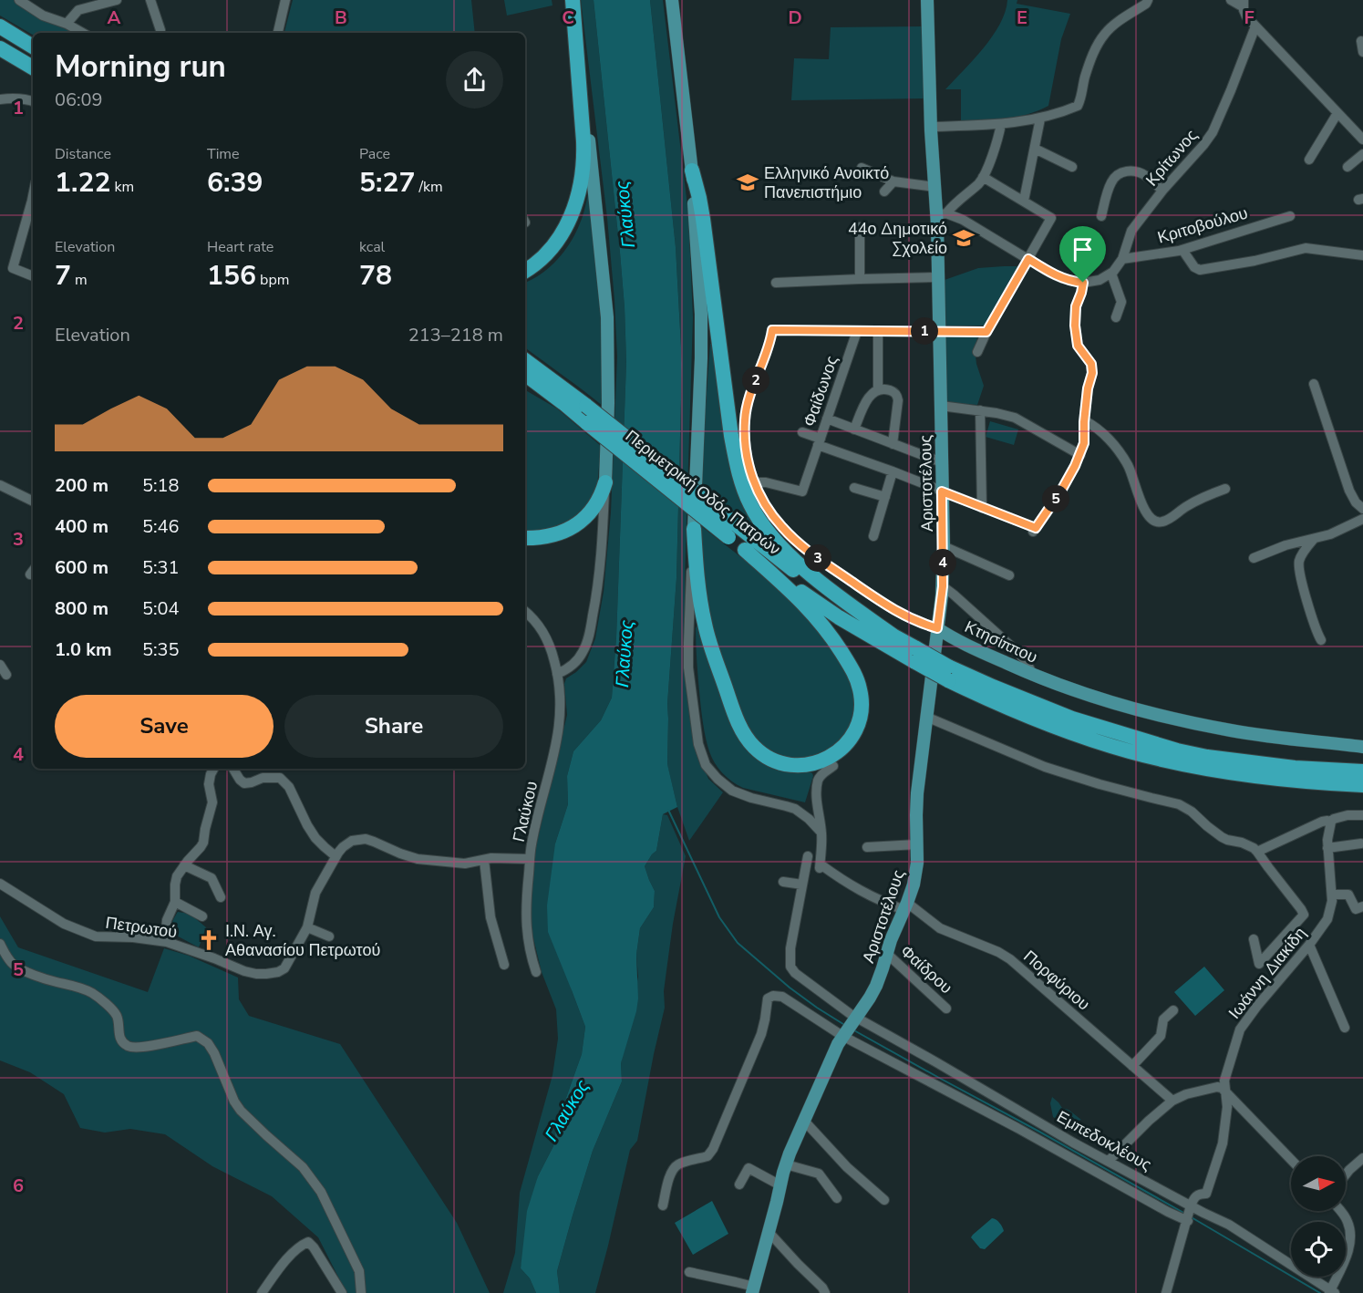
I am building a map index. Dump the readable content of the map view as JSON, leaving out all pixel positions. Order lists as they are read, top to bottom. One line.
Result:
{"streets":{"highway":["Περιμετρική Οδός Πατρών"],"main road":["Αριστοτέλους","Κτησίππου"],"street":["Κρίτωνος","Κριτοβούλου","Φαίδωνος","Γλαύκου","Πετρωτού","Φαίδρου","Ιωάννη Διακίδη","Πορφύριου","Εμπεδοκλέους"]},"crossings":[["Κρίτωνος","Κριτοβούλου"],["Φαίδωνος","Κτησίππου"],["Αριστοτέλους","Κτησίππου"],["Αριστοτέλους","Φαίδρου"],["Αριστοτέλους","Πορφύριου"],["Αριστοτέλους","Εμπεδοκλέους"],["Γλαύκου","Πετρωτού"],["Ιωάννη Διακίδη","Εμπεδοκλέους"]],"water":["Γλαύκος"],"places":{"school or university":["Ελληνικό Ανοικτό Πανεπιστήμιο","44ο Δημοτικό Σχολείο"],"church":["Ι.Ν. Αγ. Αθανασίου Πετρωτού"]},"north":"right","page":{"heading":["Morning run","06:09"],"stats":[["Distance","1.22 km"],["Time","6:39"],["Pace","5:27 /km"],["Elevation","7 m"],["Heart rate","156 bpm"],["kcal","78"]],"chart":["Elevation","213–218 m"],"pins":["1","2","5","3","4"],"list":[{"name":"200 m","note":"5:18"},{"name":"400 m","note":"5:46"},{"name":"600 m","note":"5:31"},{"name":"800 m","note":"5:04"},{"name":"1.0 km","note":"5:35"}],"buttons":["Save","Share"]},"grid":{"columns":["A","B","C","D","E","F"],"rows":["1","2","3","4","5","6"]}}
